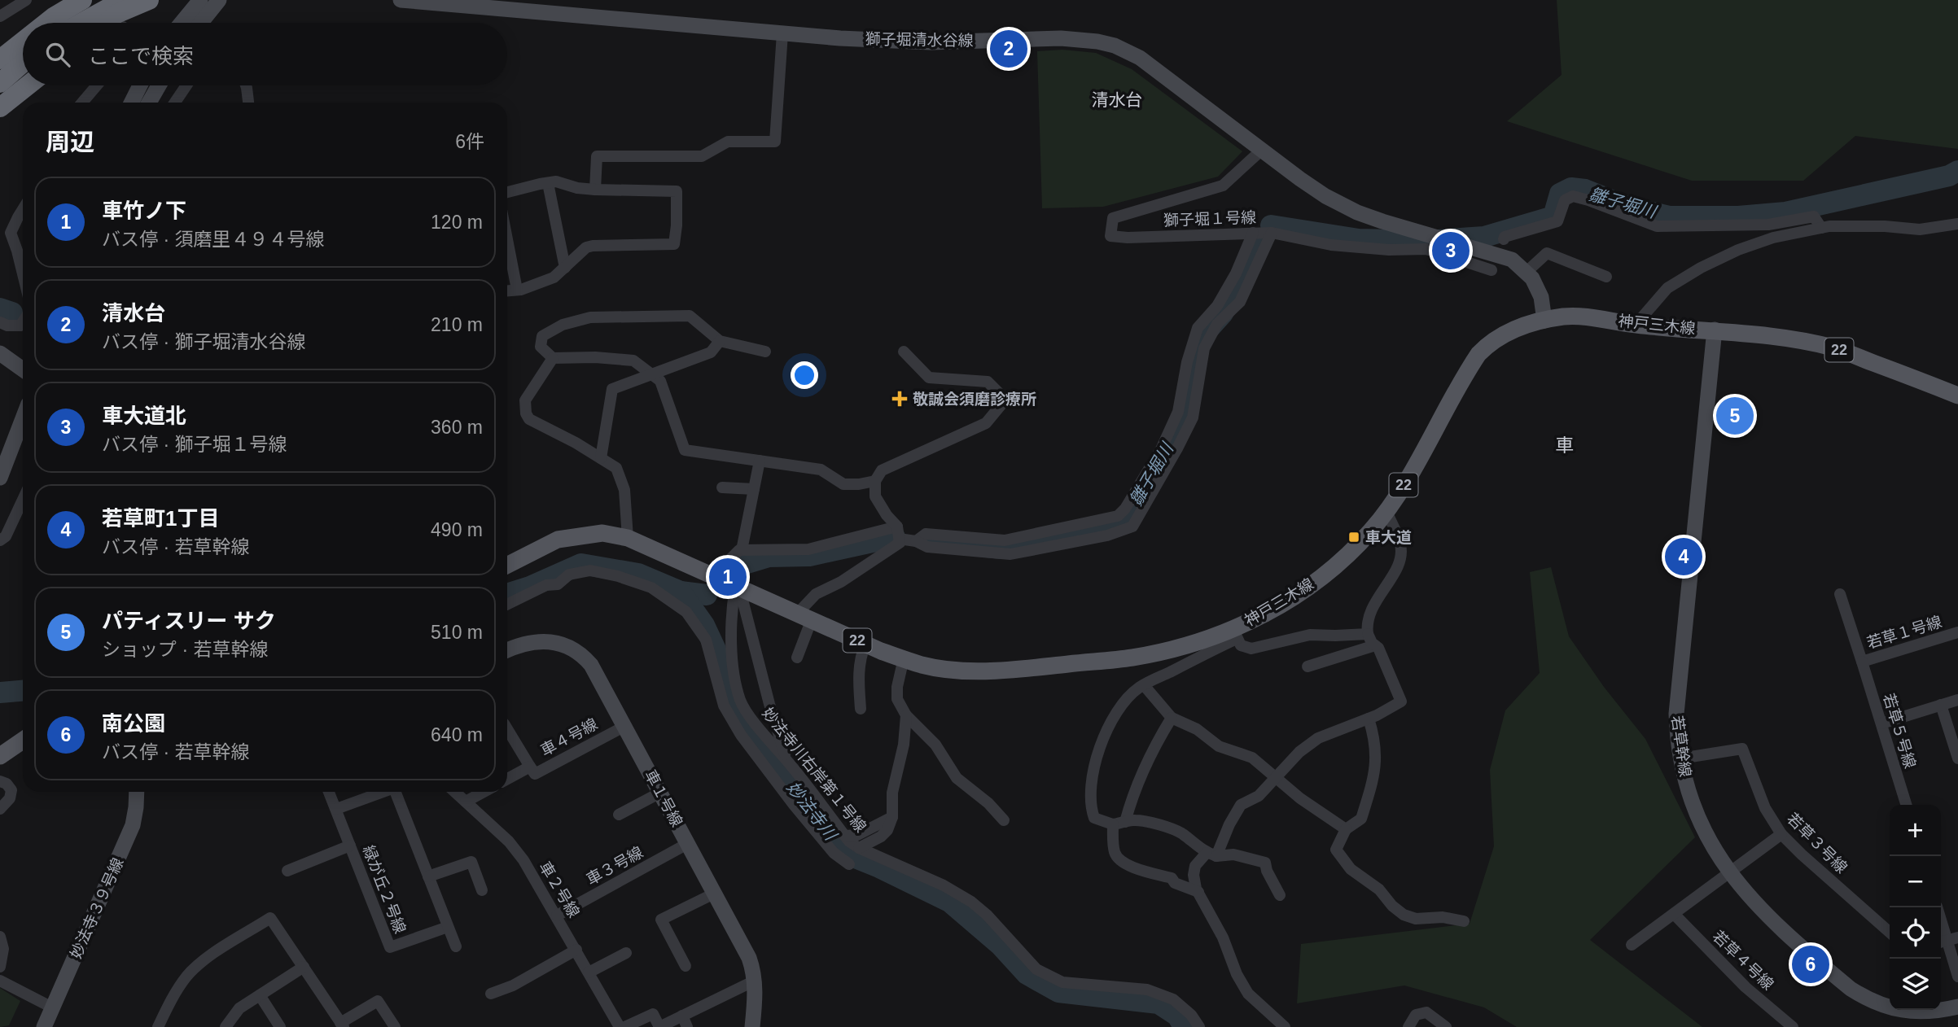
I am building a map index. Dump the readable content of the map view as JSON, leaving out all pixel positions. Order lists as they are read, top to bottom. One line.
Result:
{"streets":{"main road":["神戸三木線","22"],"street":["獅子堀清水谷線","獅子堀１号線","若草１号線","若草５号線","車４号線","若草幹線","妙法寺川右岸第１号線","車１号線","若草３号線","車３号線","緑が丘２号線","車２号線","妙法寺３９号線","若草４号線"]},"crossings":[["獅子堀清水谷線","獅子堀１号線"],["獅子堀清水谷線","神戸三木線"],["神戸三木線","若草幹線"],["神戸三木線","妙法寺川右岸第１号線"],["若草１号線","若草５号線"],["車４号線","車１号線"],["若草幹線","若草３号線"],["車１号線","車３号線"],["車３号線","車２号線"]],"districts":["清水台","車"],"water":["雛子堀川","妙法寺川"],"places":{"health":["敬誠会須磨診療所"],"transit":["車大道"]},"page":{"search":"ここで検索","pins":["2","3","5","4","1","6"],"heading":["周辺","6件"],"list":[{"mark":"1","name":"車竹ノ下","note":"バス停 · 須磨里４９４号線","value":"120 m"},{"mark":"2","name":"清水台","note":"バス停 · 獅子堀清水谷線","value":"210 m"},{"mark":"3","name":"車大道北","note":"バス停 · 獅子堀１号線","value":"360 m"},{"mark":"4","name":"若草町1丁目","note":"バス停 · 若草幹線","value":"490 m"},{"mark":"5","name":"パティスリー サク","note":"ショップ · 若草幹線","value":"510 m"},{"mark":"6","name":"南公園","note":"バス停 · 若草幹線","value":"640 m"}],"map_buttons":["+","−"]}}
